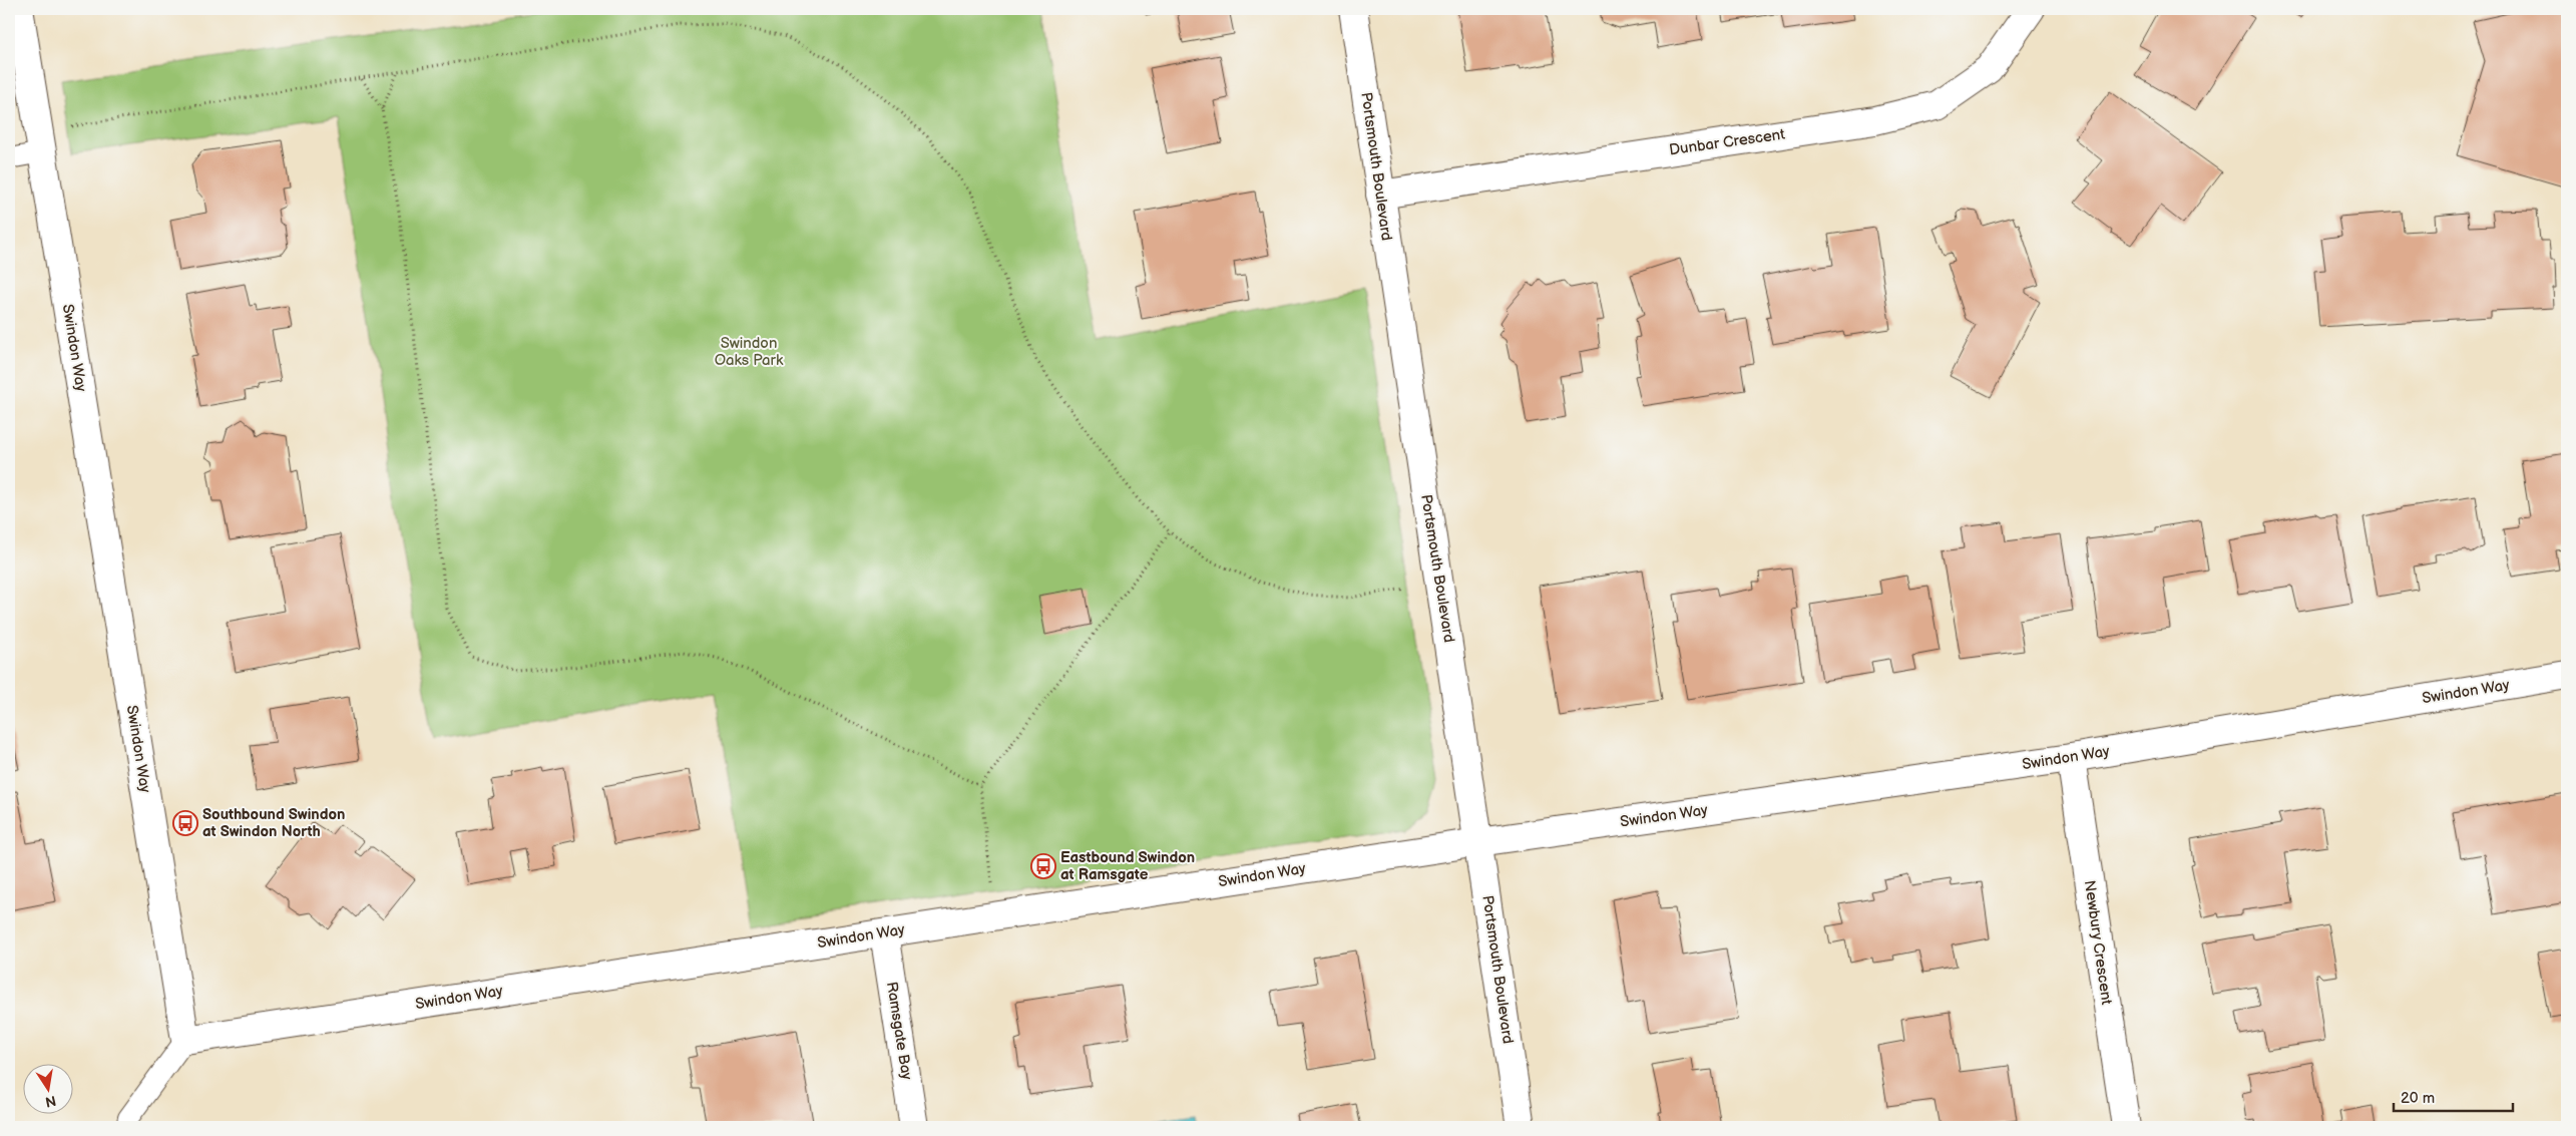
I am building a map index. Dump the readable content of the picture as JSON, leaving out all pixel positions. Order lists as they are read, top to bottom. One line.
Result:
{"streets":{"street":["Dunbar Crescent","Portsmouth Boulevard","Swindon Way","Newbury Crescent","Ramsgate Bay"]},"crossings":[["Dunbar Crescent","Portsmouth Boulevard"],["Portsmouth Boulevard","Swindon Way"],["Swindon Way","Newbury Crescent"],["Swindon Way","Ramsgate Bay"]],"parks":["Swindon Oaks Park"],"places":{"bus stop":["Southbound Swindon at Swindon North","Eastbound Swindon at Ramsgate"]},"scale_bar":"20 m","north":"bottom"}
